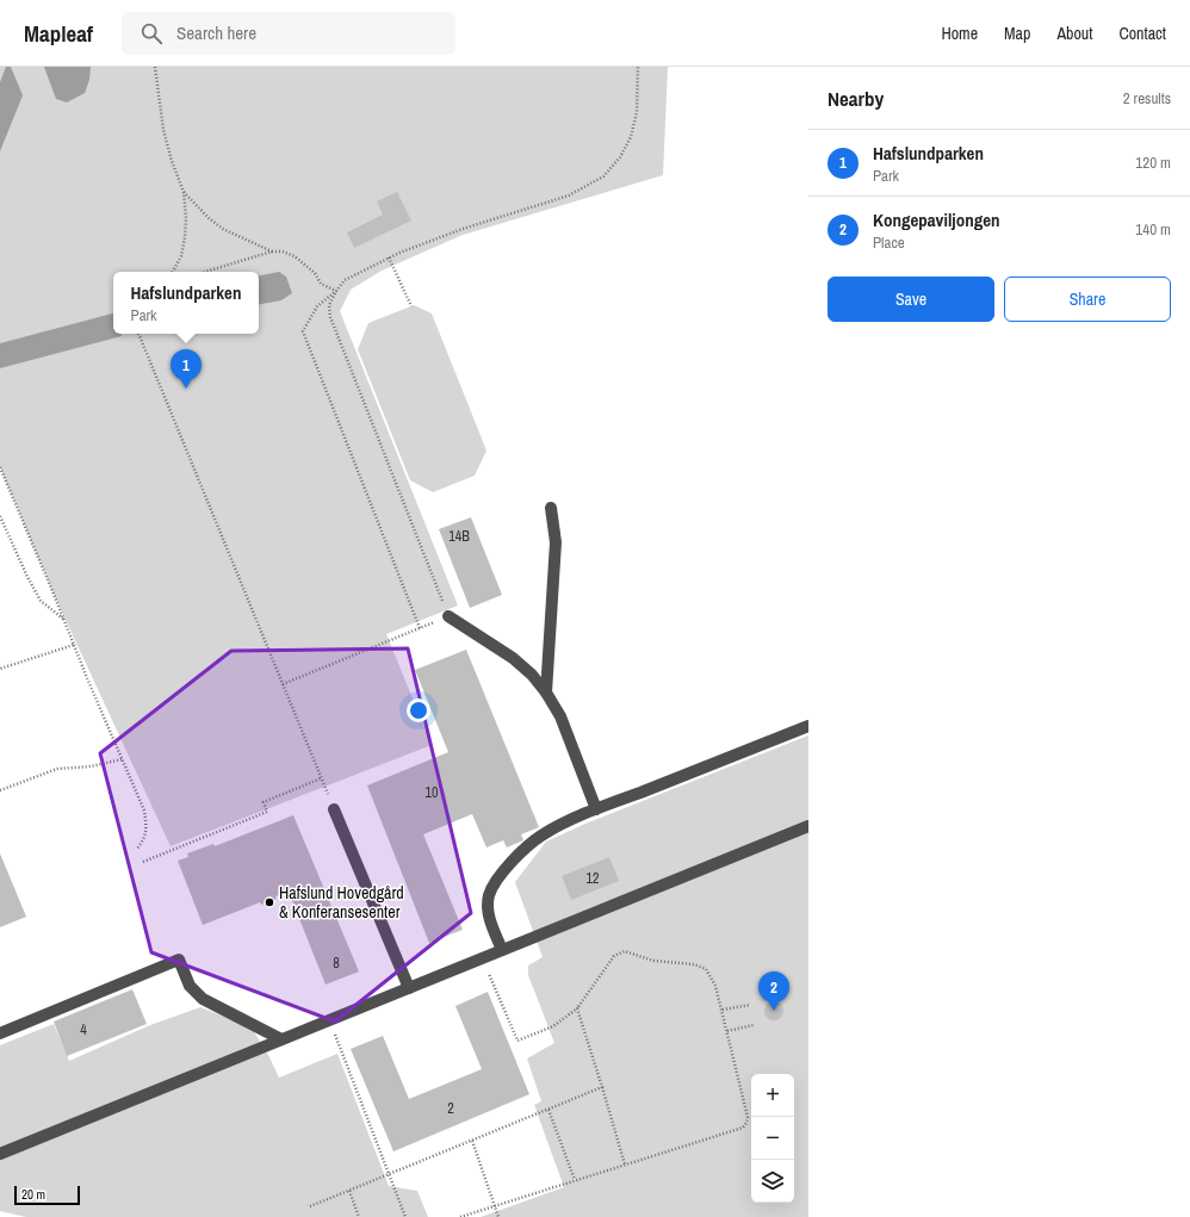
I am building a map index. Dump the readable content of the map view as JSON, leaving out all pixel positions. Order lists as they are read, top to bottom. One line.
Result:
{"places":["Hafslund Hovedgård & Konferansesenter"],"house_numbers":["14B","10","12","8","4","2"],"scale_bar":"20 m","page":{"header":"Mapleaf","search":"Search here","nav":["Home","Map","About","Contact"],"heading":["Nearby","2 results"],"list":[{"mark":"1","name":"Hafslundparken","note":"Park","value":"120 m"},{"mark":"2","name":"Kongepaviljongen","note":"Place","value":"140 m"}],"buttons":["Save","Share"],"popup":["Hafslundparken","Park"],"pins":["1","2"],"map_buttons":["+","−"],"scale":"20 m"}}
